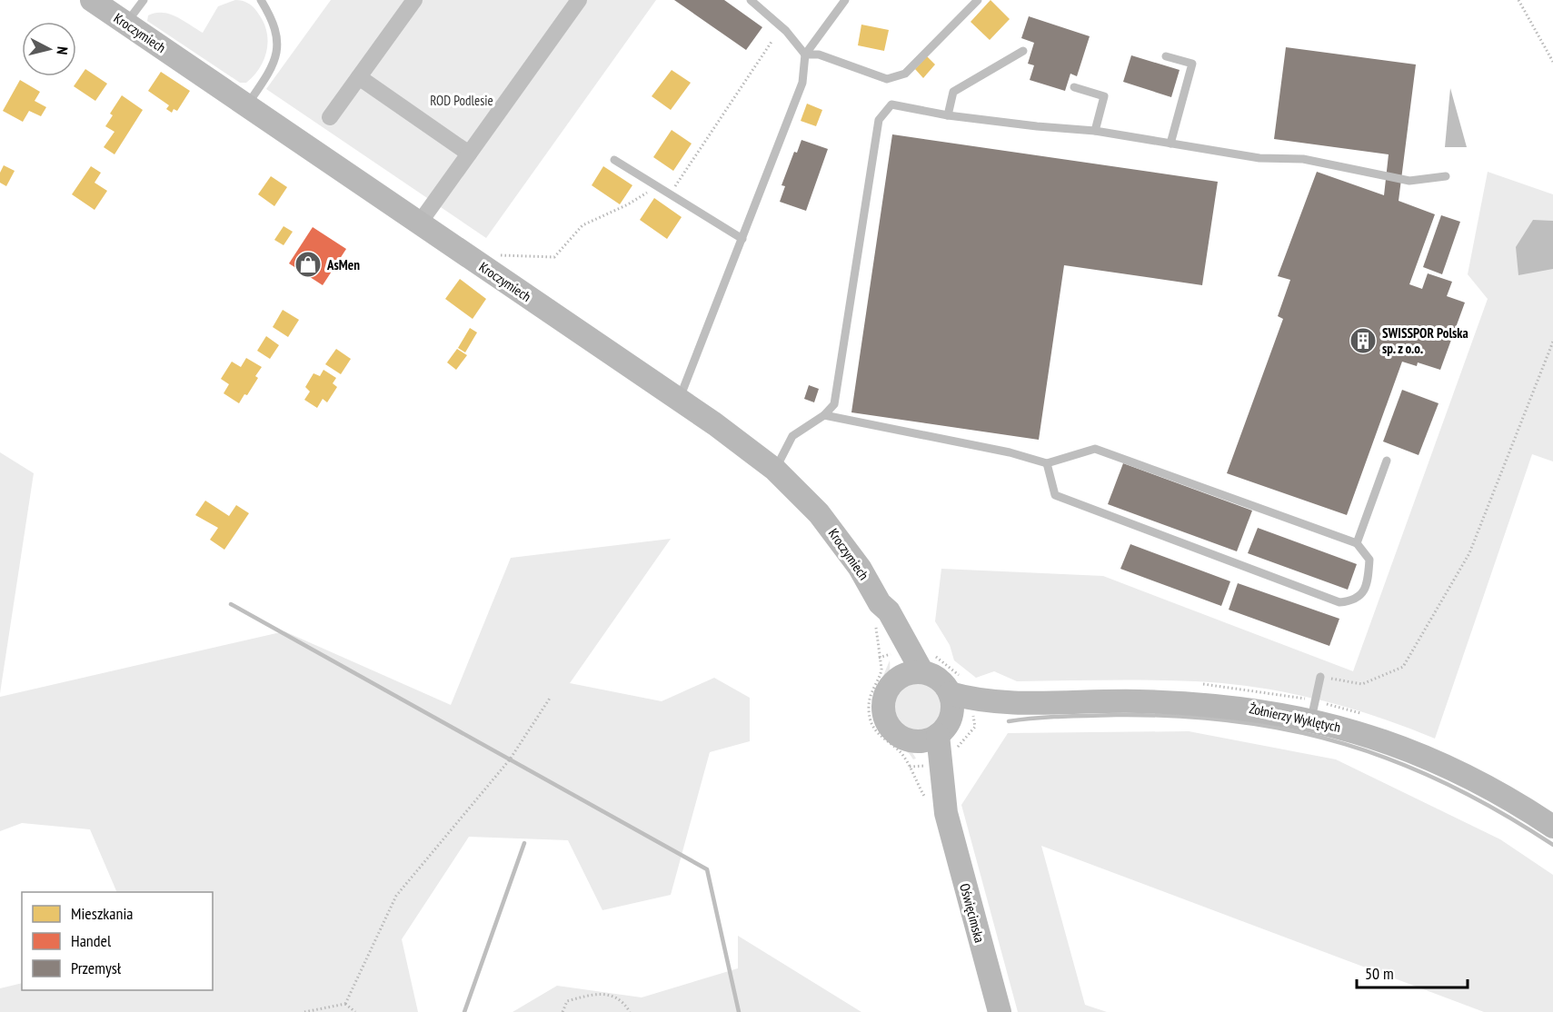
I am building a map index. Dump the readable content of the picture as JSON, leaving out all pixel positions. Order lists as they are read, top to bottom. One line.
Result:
{"streets":{"main road":["Kroczymiech","Żołnierzy Wyklętych","Oświęcimska"]},"crossings":[["Kroczymiech","Żołnierzy Wyklętych"],["Kroczymiech","Oświęcimska"],["Żołnierzy Wyklętych","Oświęcimska"]],"parks":["ROD Podlesie"],"places":{"shop":["AsMen"],"building":["SWISSPOR Polska sp. z o.o."]},"legend":["Mieszkania","Handel","Przemysł"],"scale_bar":"50 m","north":"right"}
